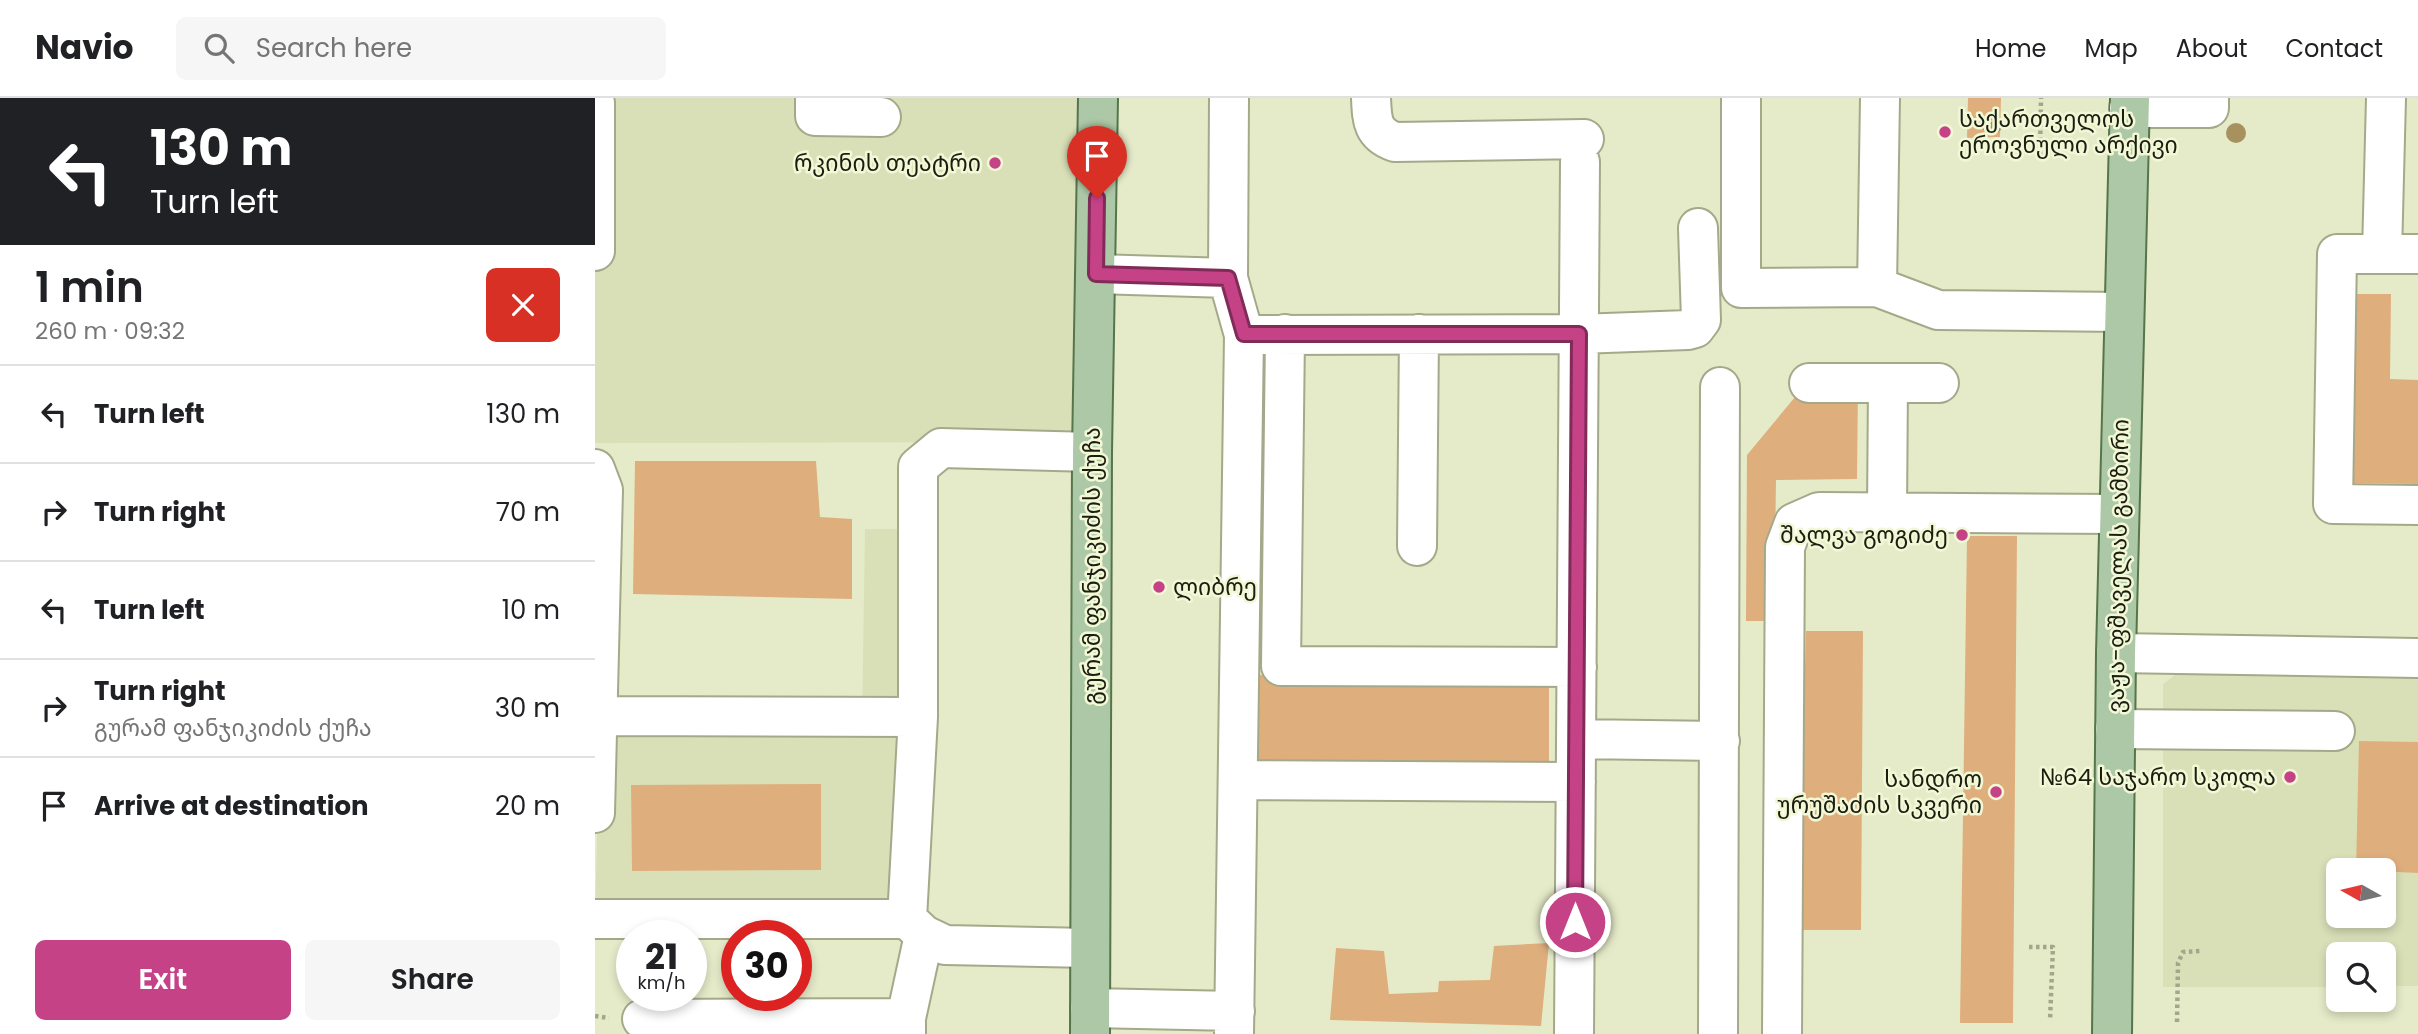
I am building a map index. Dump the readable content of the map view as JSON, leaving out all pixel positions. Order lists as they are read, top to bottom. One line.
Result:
{"streets":{"main road":["გურამ ფანჯიკიძის ქუჩა","ვაჟა-ფშაველას გამზირი"]},"places":["საქართველოს ეროვნული არქივი","რკინის თეატრი","შალვა გოგიძე","ლიბრე","№64 საჯარო სკოლა","სანდრო ურუშაძის სკვერი"],"north":"left","page":{"header":"Navio","search":"Search here","nav":["Home","Map","About","Contact"],"turn":["130 m","Turn left"],"heading":["1 min","260 m · 09:32"],"list":[{"name":"Turn left","value":"130 m"},{"name":"Turn right","value":"70 m"},{"name":"Turn left","value":"10 m"},{"name":"Turn right","note":"გურამ ფანჯიკიძის ქუჩა","value":"30 m"},{"name":"Arrive at destination","value":"20 m"}],"speed":"21 km/h","limit":"30","buttons":["Exit","Share"]}}
